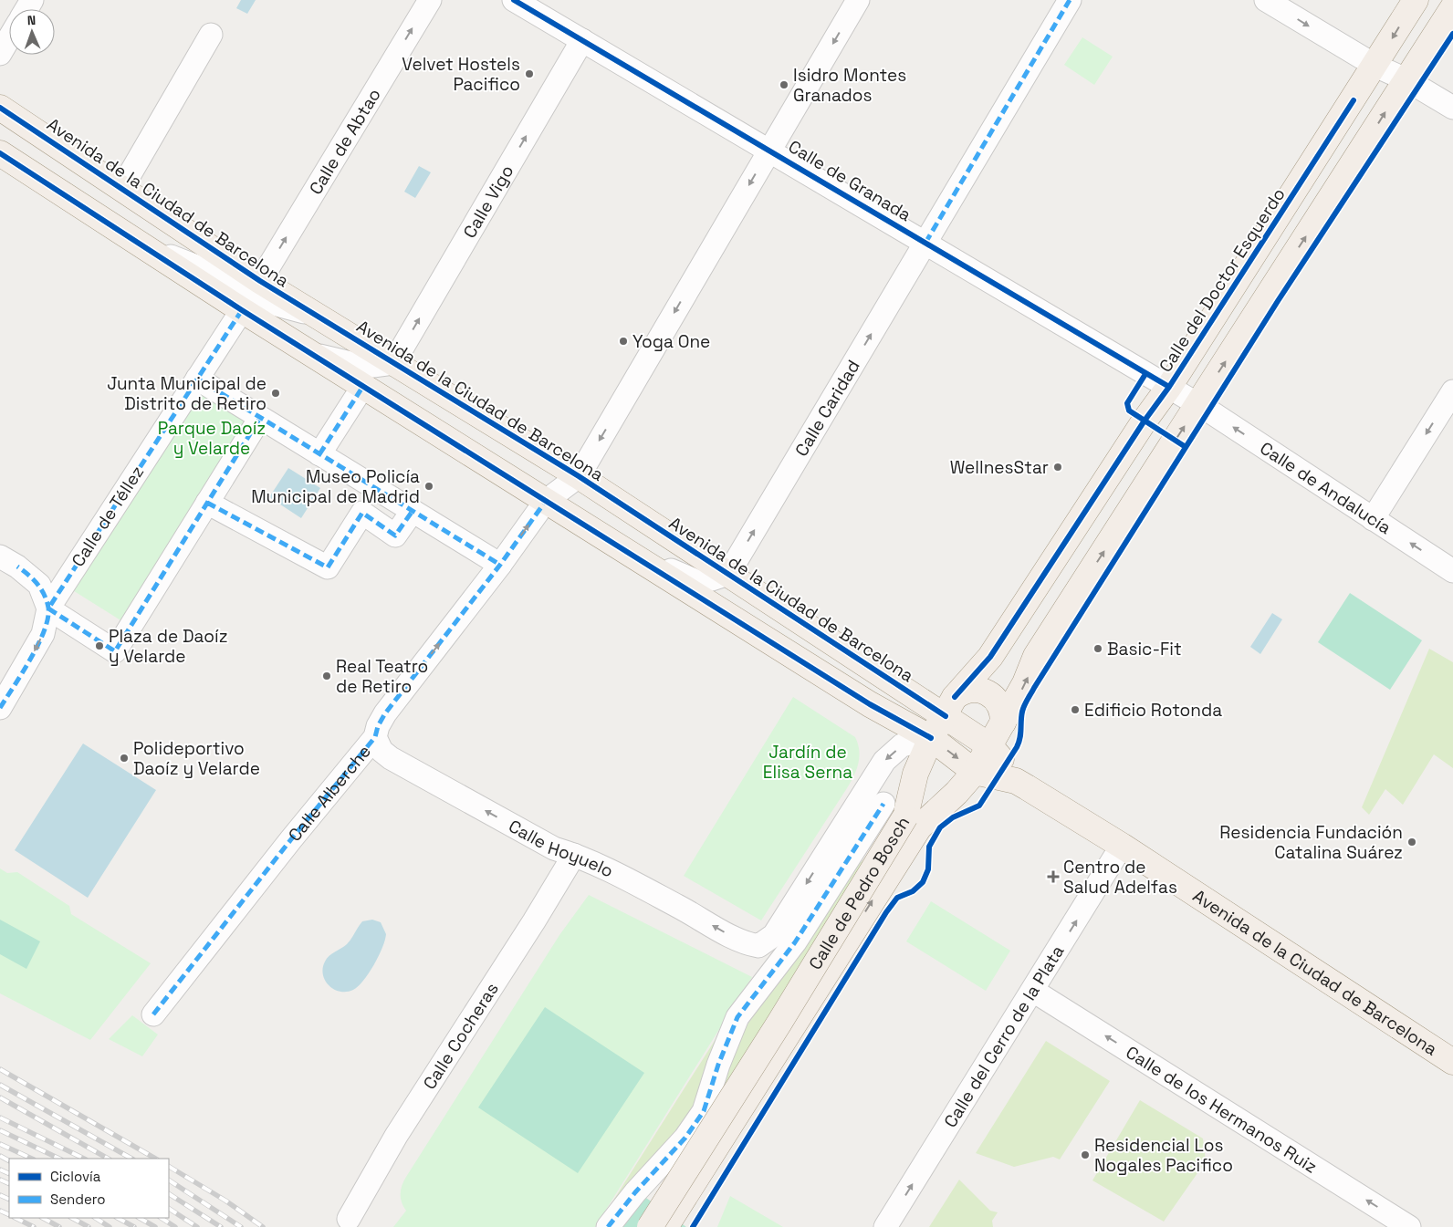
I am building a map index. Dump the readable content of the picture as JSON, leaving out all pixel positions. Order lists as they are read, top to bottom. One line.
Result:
{"streets":{"main road":["Avenida de la Ciudad de Barcelona","Calle del Doctor Esquerdo","Calle de Pedro Bosch"],"street":["Calle de Abtao","Calle de Granada","Calle Vigo","Calle Caridad","Calle de Andalucía","Calle de Téllez","Calle Alberche","Calle Hoyuelo","Calle Cocheras","Calle del Cerro de la Plata","Calle de los Hermanos Ruiz"]},"crossings":[["Calle de Abtao","Avenida de la Ciudad de Barcelona"],["Calle de Granada","Calle Vigo"],["Calle de Granada","Calle del Doctor Esquerdo"],["Calle de Granada","Calle Caridad"],["Calle de Granada","Calle de Andalucía"],["Calle Vigo","Avenida de la Ciudad de Barcelona"],["Avenida de la Ciudad de Barcelona","Calle del Doctor Esquerdo"],["Avenida de la Ciudad de Barcelona","Calle Caridad"],["Avenida de la Ciudad de Barcelona","Calle de Téllez"],["Avenida de la Ciudad de Barcelona","Calle Alberche"],["Avenida de la Ciudad de Barcelona","Calle Hoyuelo"],["Avenida de la Ciudad de Barcelona","Calle de Pedro Bosch"],["Avenida de la Ciudad de Barcelona","Calle del Cerro de la Plata"],["Calle del Doctor Esquerdo","Calle de Andalucía"],["Calle del Doctor Esquerdo","Calle Hoyuelo"],["Calle del Doctor Esquerdo","Calle de Pedro Bosch"],["Calle Alberche","Calle Hoyuelo"],["Calle Hoyuelo","Calle de Pedro Bosch"],["Calle Hoyuelo","Calle Cocheras"],["Calle del Cerro de la Plata","Calle de los Hermanos Ruiz"]],"one_way":["Calle Vigo","Calle de Andalucía","Calle Alberche","Calle del Cerro de la Plata","Calle de los Hermanos Ruiz"],"parks":["Parque Daoíz y Velarde","Jardín de Elisa Serna"],"places":{"other":["Velvet Hostels Pacifico","Isidro Montes Granados","Yoga One","Junta Municipal de Distrito de Retiro","WellnesStar","Museo Policía Municipal de Madrid","Plaza de Daoíz y Velarde","Basic-Fit","Real Teatro de Retiro","Edificio Rotonda","Polideportivo Daoíz y Velarde","Residencia Fundación Catalina Suárez","Residencial Los Nogales Pacifico"],"health":["Centro de Salud Adelfas"]},"legend":["Ciclovía","Sendero"],"north":"top"}
